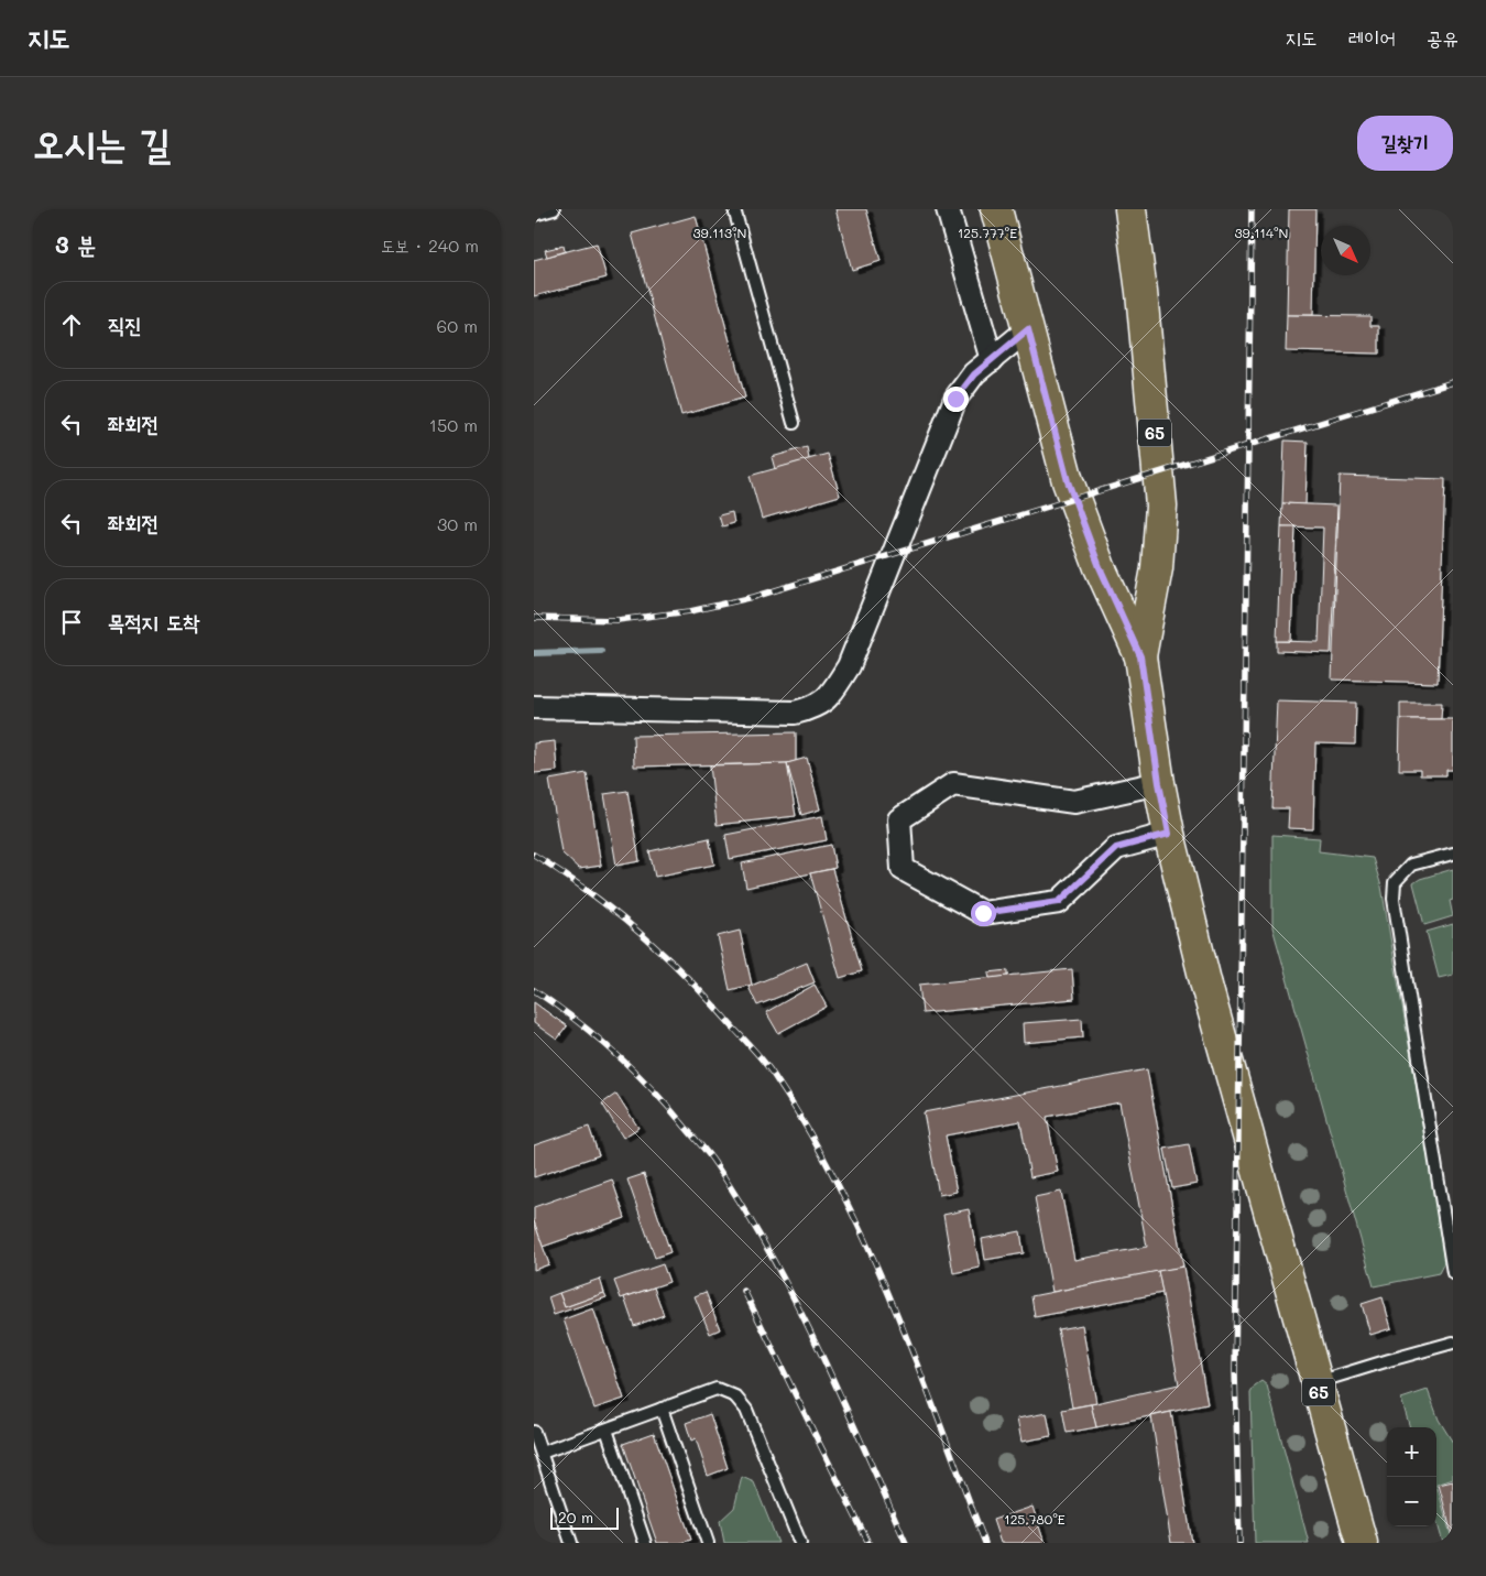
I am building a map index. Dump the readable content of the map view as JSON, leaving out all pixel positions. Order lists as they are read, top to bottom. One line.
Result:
{"streets":{"main road":["65"]},"scale_bar":"20 m","north":"bottom right","page":{"header":"지도","nav":["지도","레이어","공유"],"buttons":"길찾기","title":"오시는 길","heading":["3 분","도보 · 240 m"],"list":[["직진","60 m"],["좌회전","150 m"],["좌회전","30 m"],"목적지 도착"],"map_buttons":["+","−"],"scale":"20 m"},"coordinates":["39.113°N","125.777°E","39.114°N","125.780°E"]}
